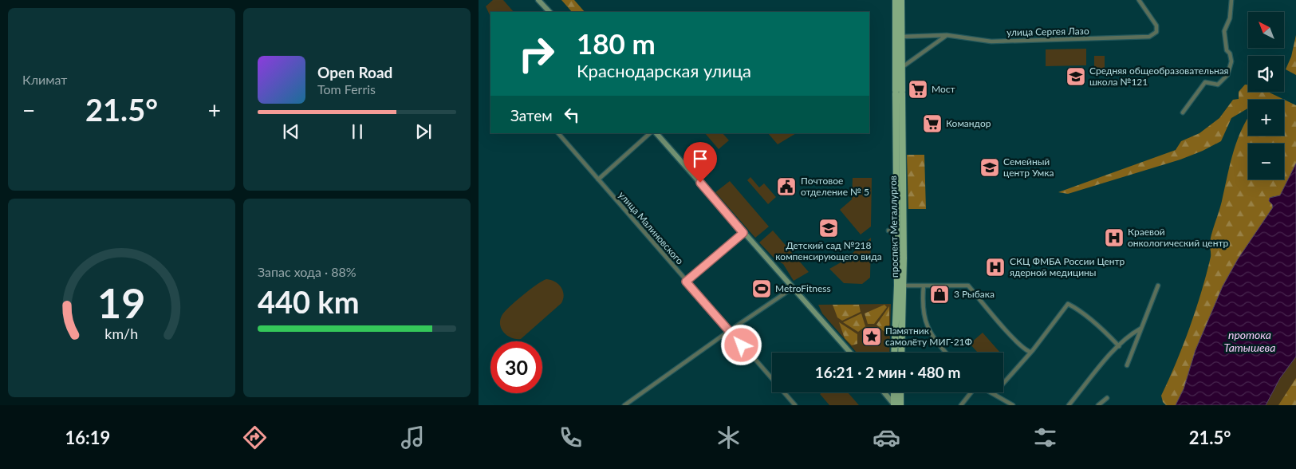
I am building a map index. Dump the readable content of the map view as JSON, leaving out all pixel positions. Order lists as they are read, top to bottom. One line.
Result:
{"streets":{"main road":["проспект Металлургов"],"street":["улица Сергея Лазо","улица Малиновского"]},"crossings":[["улица Сергея Лазо","проспект Металлургов"]],"water":["протока Татышева"],"places":{"school or university":["Средняя общеобразовательная школа №121","Семейный центр Умка","Детский сад №218 компенсирующего вида"],"supermarket":["Мост","Командор"],"public building":["Почтовое отделение № 5"],"hospital":["Краевой онкологический центр","СКЦ ФМБА России Центр ядерной медицины"],"sports":["MetroFitness"],"shop":["3 Рыбака"],"place":["Памятник самолёту МИГ-21Ф"]},"north":"top left","page":{"tile":["Климат",["Запас хода · 88%","440 km"]],"map_buttons":["+","−"],"turn":["180 m","Краснодарская улица"],"song":["Open Road","Tom Ferris"],"heat":["−","21.5°","+"],"then":"Затем","limit":"30","trip":"16:21 · 2 мин · 480 m","tabs":["16:19","21.5°"],"gauge":["19","km/h"]}}
